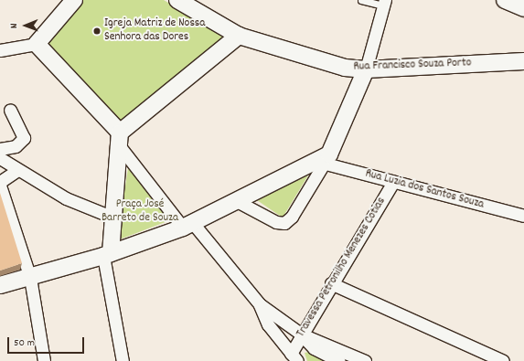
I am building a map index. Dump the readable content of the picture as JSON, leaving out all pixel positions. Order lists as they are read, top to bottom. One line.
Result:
{"streets":{"street":["Rua Francisco Souza Porto","Rua Luzia dos Santos Souza","Travessa Petronilho Menezes Cotias"]},"crossings":[["Rua Luzia dos Santos Souza","Travessa Petronilho Menezes Cotias"]],"parks":["Praça José Barreto de Souza"],"places":["Igreja Matriz de Nossa Senhora das Dores"],"scale_bar":"50 m","north":"left"}
